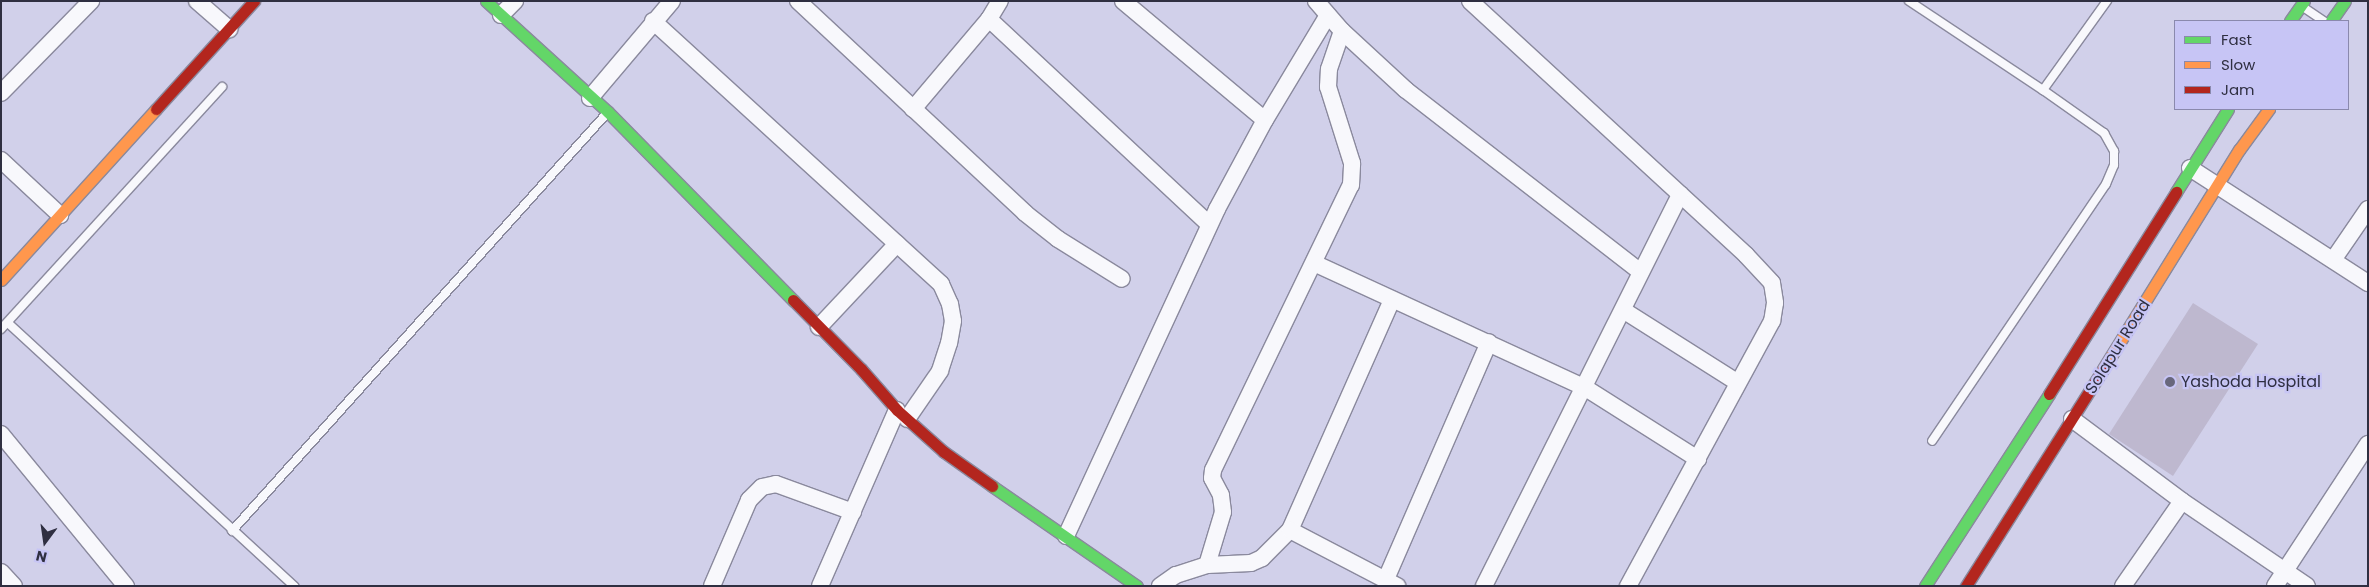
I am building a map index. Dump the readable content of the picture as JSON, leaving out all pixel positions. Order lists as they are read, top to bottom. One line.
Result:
{"streets":{"street":["Solapur Road"]},"places":["Yashoda Hospital"],"legend":["Fast","Slow","Jam"],"north":"bottom"}
